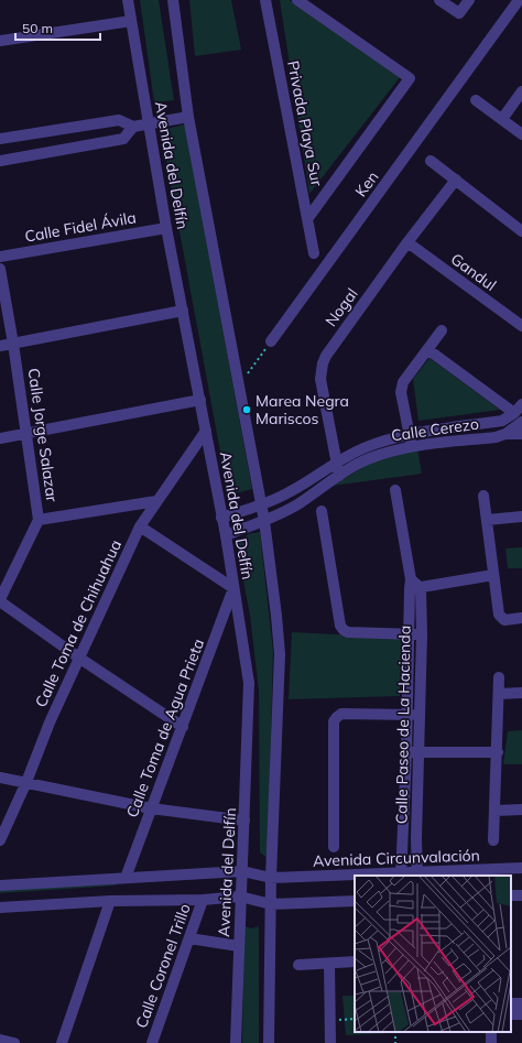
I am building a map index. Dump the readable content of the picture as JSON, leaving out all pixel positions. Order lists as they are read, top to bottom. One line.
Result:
{"streets":{"street":["Privada Playa Sur","Avenida del Delfín","Ken","Calle Fidel Ávila","Gandul","Nogal","Calle Cerezo","Calle Jorge Salazar","Calle Toma de Chihuahua","Calle Paseo de La Hacienda","Calle Toma de Agua Prieta","Avenida Circunvalación","Calle Coronel Trillo"]},"crossings":[["Avenida del Delfín","Calle Fidel Ávila"],["Avenida del Delfín","Calle Cerezo"],["Avenida del Delfín","Calle Toma de Chihuahua"],["Avenida del Delfín","Calle Toma de Agua Prieta"],["Avenida del Delfín","Avenida Circunvalación"],["Gandul","Nogal"],["Nogal","Calle Cerezo"],["Calle Paseo de La Hacienda","Avenida Circunvalación"],["Calle Toma de Agua Prieta","Avenida Circunvalación"]],"places":["Marea Negra Mariscos"],"scale_bar":"50 m"}
